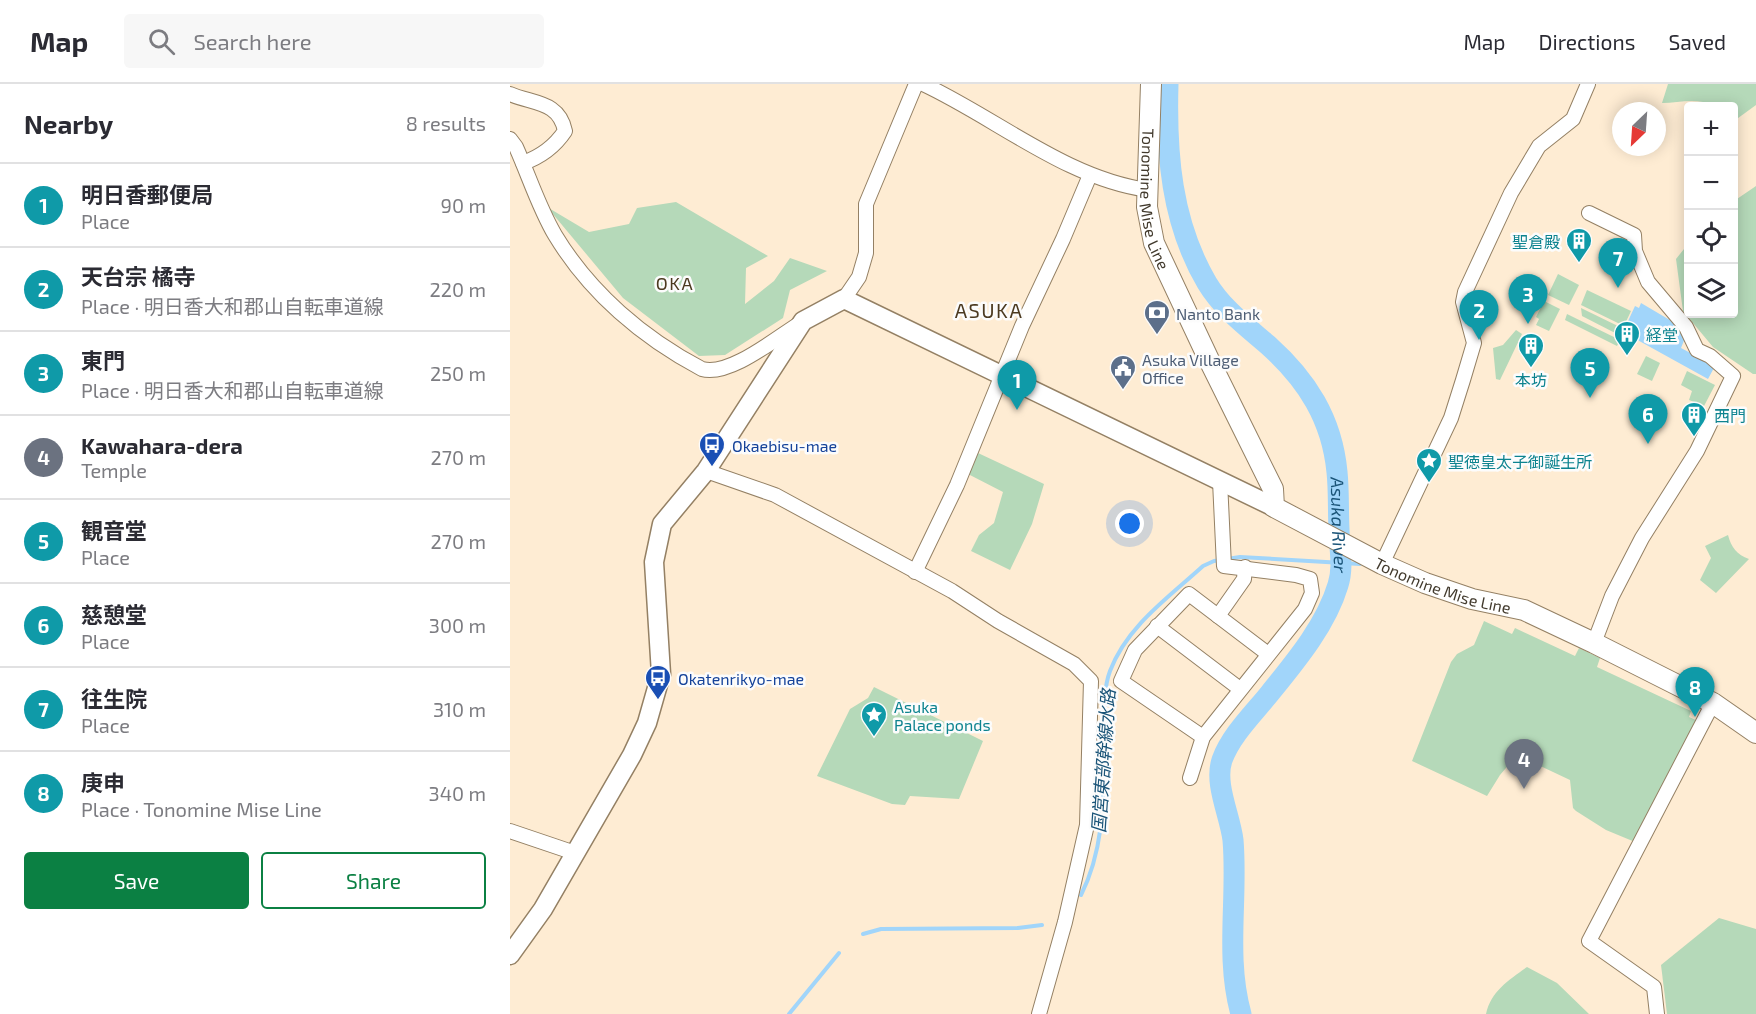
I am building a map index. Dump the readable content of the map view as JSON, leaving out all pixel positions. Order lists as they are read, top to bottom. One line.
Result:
{"streets":{"main road":["Tonomine Mise Line"]},"districts":["OKA","ASUKA"],"water":["Asuka River","国営東部幹線水路"],"places":{"building":["聖倉殿","経堂","本坊","西門"],"bank":["Nanto Bank"],"public building":["Asuka Village Office"],"bus stop":["Okaebisu-mae","Okatenrikyo-mae"],"place":["聖徳皇太子御誕生所","Asuka Palace ponds"]},"north":"bottom left","page":{"header":"Map","search":"Search here","nav":["Map","Directions","Saved"],"heading":["Nearby","8 results"],"map_buttons":["+","−"],"list":[{"mark":"1","name":"明日香郵便局","note":"Place","value":"90 m"},{"mark":"2","name":"天台宗 橘寺","note":"Place · 明日香大和郡山自転車道線","value":"220 m"},{"mark":"3","name":"東門","note":"Place · 明日香大和郡山自転車道線","value":"250 m"},{"mark":"4","name":"Kawahara-dera","note":"Temple","value":"270 m"},{"mark":"5","name":"観音堂","note":"Place","value":"270 m"},{"mark":"6","name":"慈憩堂","note":"Place","value":"300 m"},{"mark":"7","name":"往生院","note":"Place","value":"310 m"},{"mark":"8","name":"庚申","note":"Place · Tonomine Mise Line","value":"340 m"}],"pins":["7","3","2","5","1","6","8","4"],"buttons":["Save","Share"]}}
